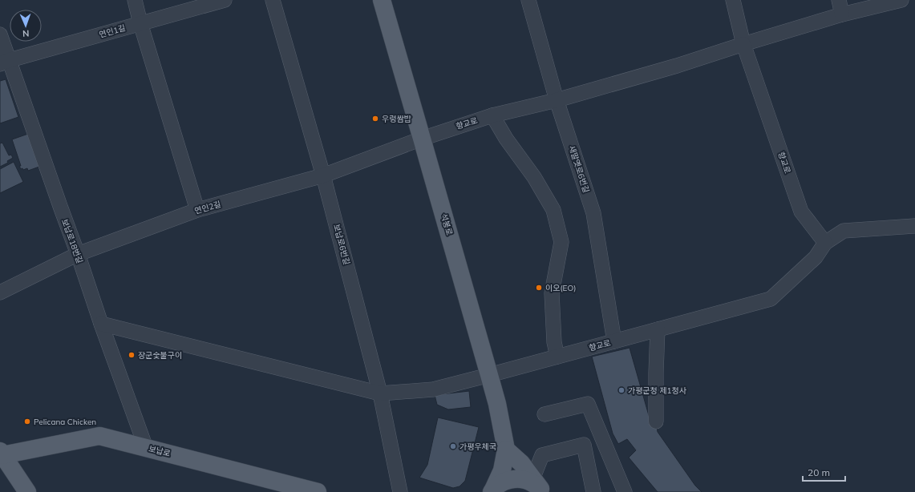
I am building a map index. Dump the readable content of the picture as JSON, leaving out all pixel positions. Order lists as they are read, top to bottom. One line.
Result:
{"streets":{"main road":["석봉로","보납로"],"street":["연인1길","향교로","새말옛로6번길","연인2길","보납로18번길","보납로6번길"]},"crossings":[["연인1길","보납로18번길"],["향교로","새말옛로6번길"],["향교로","연인2길"],["향교로","석봉로"],["향교로","보납로18번길"],["향교로","보납로6번길"],["연인2길","석봉로"],["연인2길","보납로18번길"],["연인2길","보납로6번길"],["보납로18번길","보납로"]],"places":["우렁쌈밥","이오(EO)","장군숯불구이","가평군청 제1청사","Pelicana Chicken","가평우체국"],"scale_bar":"20 m","north":"bottom"}
